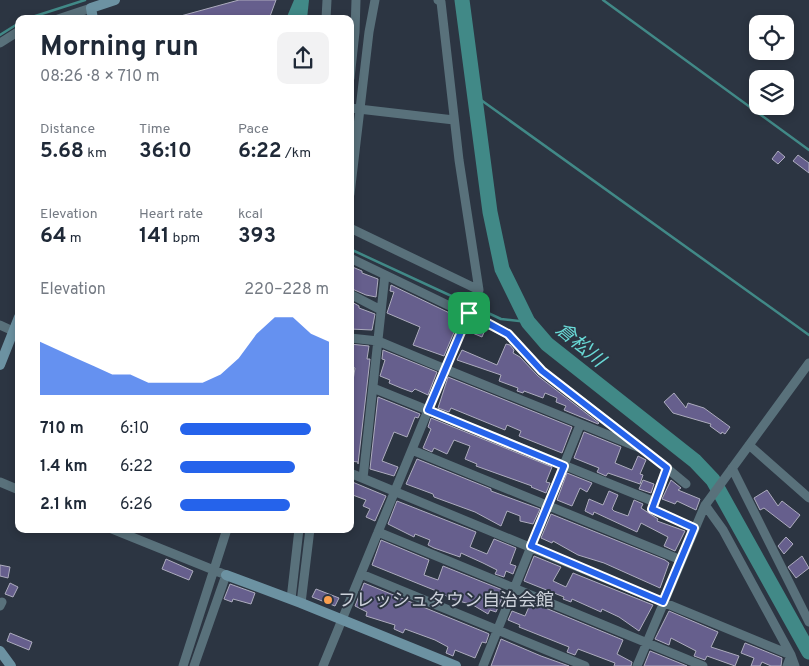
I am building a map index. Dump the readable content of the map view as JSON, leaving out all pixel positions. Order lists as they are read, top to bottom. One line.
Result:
{"water":["倉松川"],"places":["フレッシュタウン自治会館"],"page":{"heading":["Morning run","08:26 · 8 × 710 m"],"stats":[["Distance","5.68 km"],["Time","36:10"],["Pace","6:22 /km"],["Elevation","64 m"],["Heart rate","141 bpm"],["kcal","393"]],"chart":["Elevation","220–228 m"],"list":[{"name":"710 m","note":"6:10"},{"name":"1.4 km","note":"6:22"},{"name":"2.1 km","note":"6:26"}]}}
